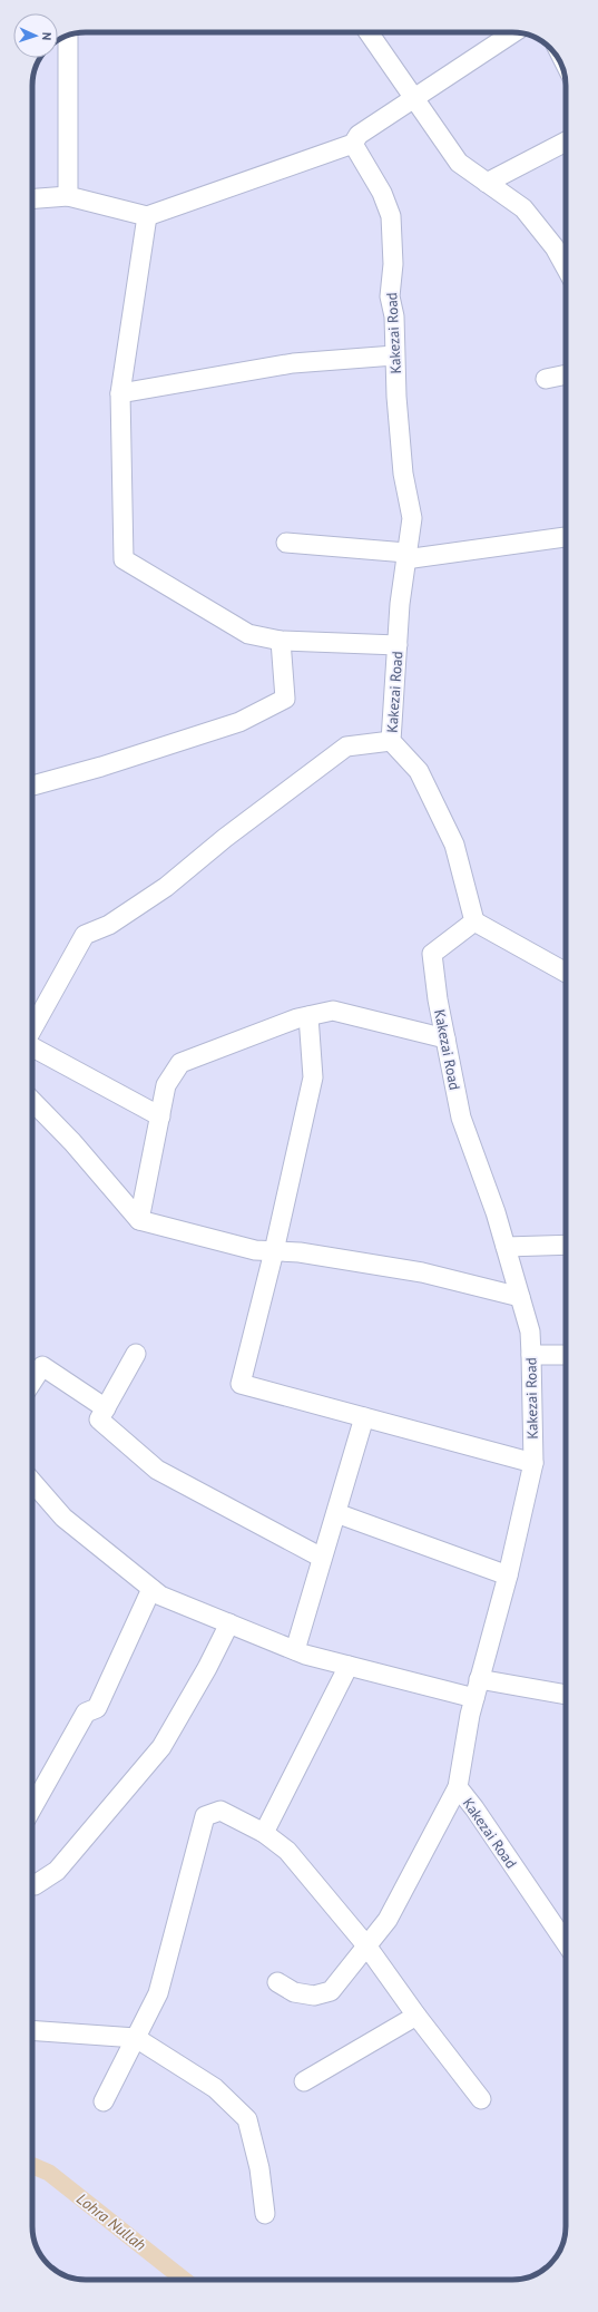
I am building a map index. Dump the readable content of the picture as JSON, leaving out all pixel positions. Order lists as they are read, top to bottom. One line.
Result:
{"streets":{"street":["Kakezai Road"]},"water":["Lohra Nullah"],"north":"right"}
